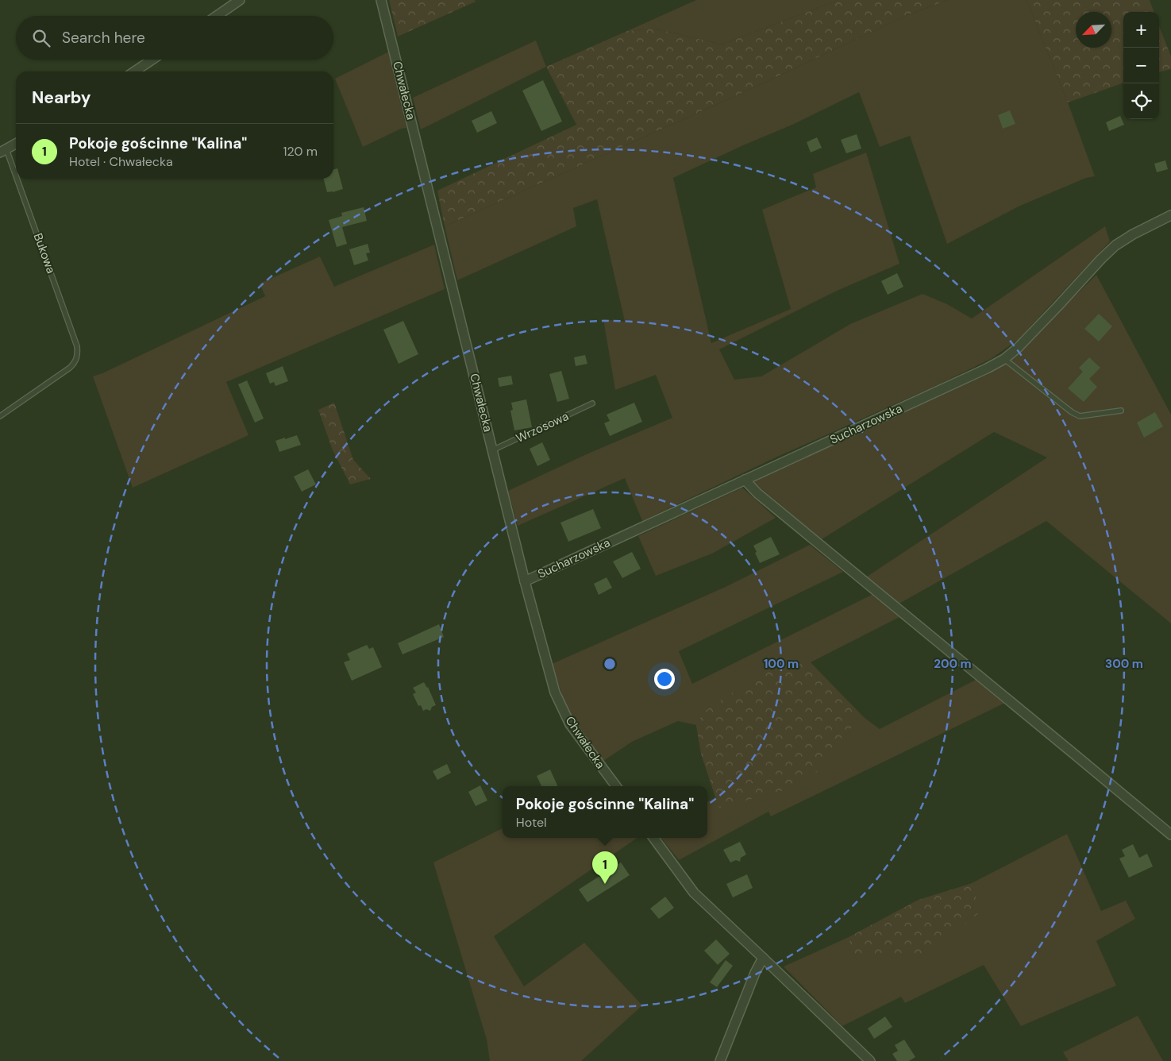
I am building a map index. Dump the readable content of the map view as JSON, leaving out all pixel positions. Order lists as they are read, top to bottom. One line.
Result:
{"streets":{"street":["Chwałecka","Sucharzowska"],"lane":["Bukowa","Wrzosowa"]},"crossings":[["Chwałecka","Sucharzowska"],["Chwałecka","Wrzosowa"]],"north":"bottom left","page":{"map_buttons":["+","−"],"search":"Search here","heading":"Nearby","list":[{"mark":"1","name":"Pokoje gościnne \"Kalina\"","note":"Hotel · Chwałecka","value":"120 m"}],"popup":["Pokoje gościnne \"Kalina\"","Hotel"],"pins":"1"},"rings":["100 m","200 m","300 m"]}
